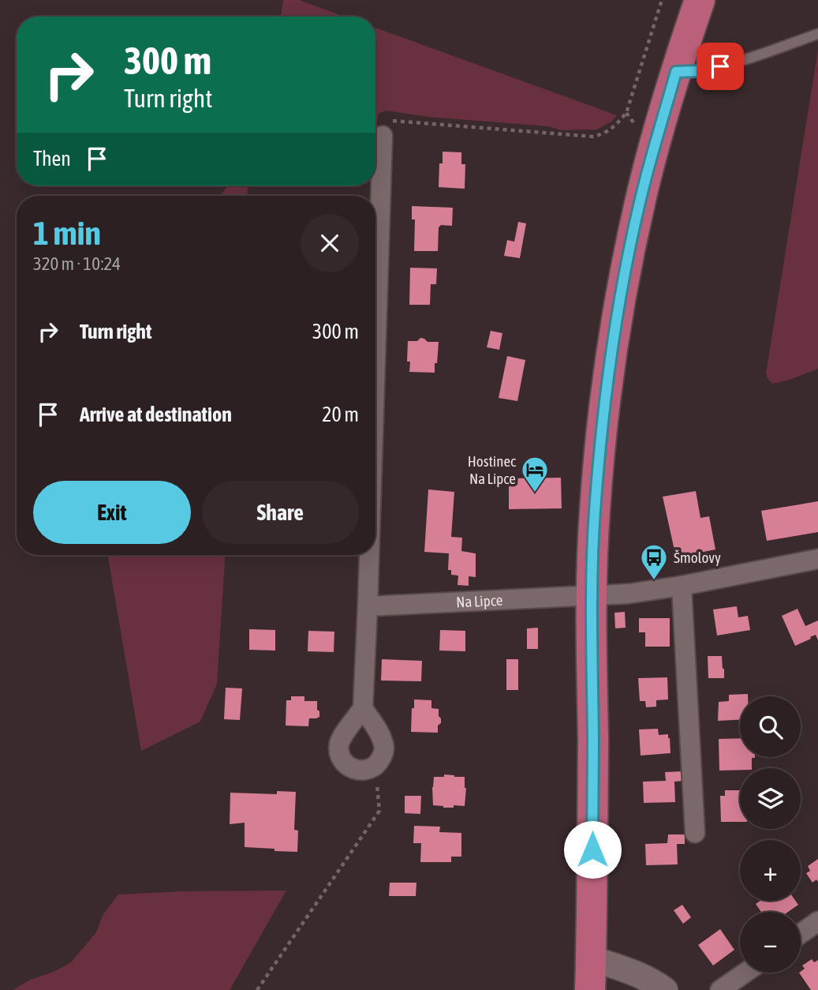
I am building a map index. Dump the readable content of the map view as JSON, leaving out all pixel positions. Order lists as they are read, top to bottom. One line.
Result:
{"streets":{"street":["Na Lipce"]},"places":{"hotel":["Hostinec Na Lipce"],"bus stop":["Šmolovy"]},"page":{"turn":["300 m","Turn right"],"then":"Then","heading":["1 min","320 m · 10:24"],"list":[{"name":"Turn right","value":"300 m"},{"name":"Arrive at destination","value":"20 m"}],"buttons":["Exit","Share"],"map_buttons":["+","−"]}}
